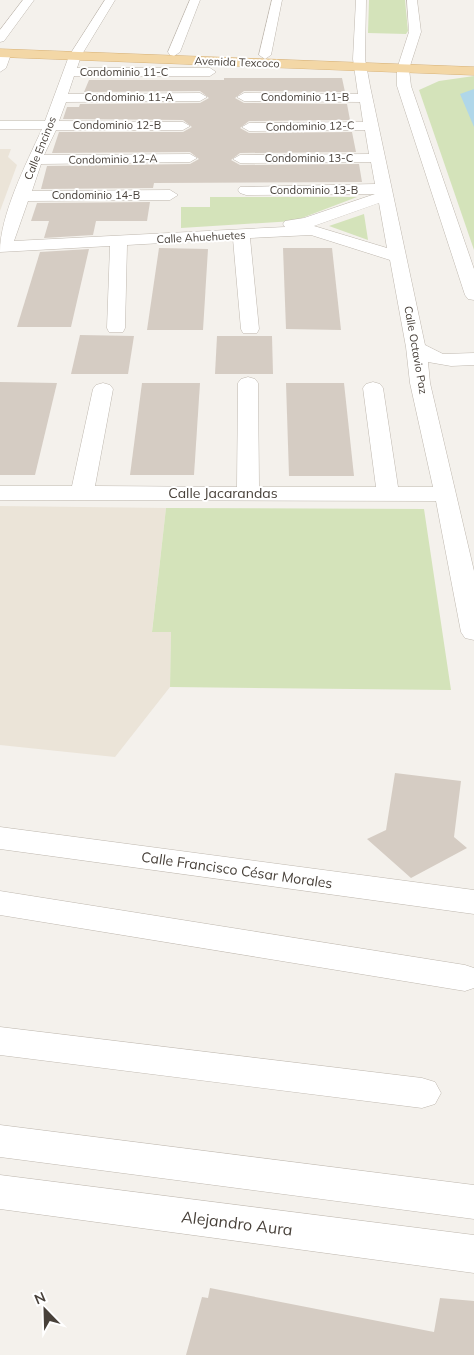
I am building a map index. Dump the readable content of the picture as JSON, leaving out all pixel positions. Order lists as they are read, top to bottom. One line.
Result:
{"streets":{"main road":["Avenida Texcoco"],"street":["Condominio 11-C","Condominio 11-A","Condominio 11-B","Condominio 12-B","Condominio 12-C","Calle Encinos","Condominio 13-C","Condominio 12-A","Condominio 13-B","Condominio 14-B","Calle Ahuehuetes","Calle Octavio Paz","Calle Jacarandas","Calle Francisco César Morales","Alejandro Aura"]},"crossings":[["Avenida Texcoco","Calle Encinos"],["Avenida Texcoco","Calle Octavio Paz"],["Condominio 11-C","Calle Encinos"],["Condominio 11-A","Calle Encinos"],["Condominio 11-B","Calle Octavio Paz"],["Condominio 12-B","Calle Encinos"],["Condominio 12-C","Calle Octavio Paz"],["Calle Encinos","Condominio 12-A"],["Calle Encinos","Condominio 14-B"],["Calle Encinos","Calle Ahuehuetes"],["Condominio 13-C","Calle Octavio Paz"],["Condominio 13-B","Calle Ahuehuetes"],["Condominio 13-B","Calle Octavio Paz"],["Calle Ahuehuetes","Calle Octavio Paz"],["Calle Octavio Paz","Calle Jacarandas"]],"north":"top left"}
